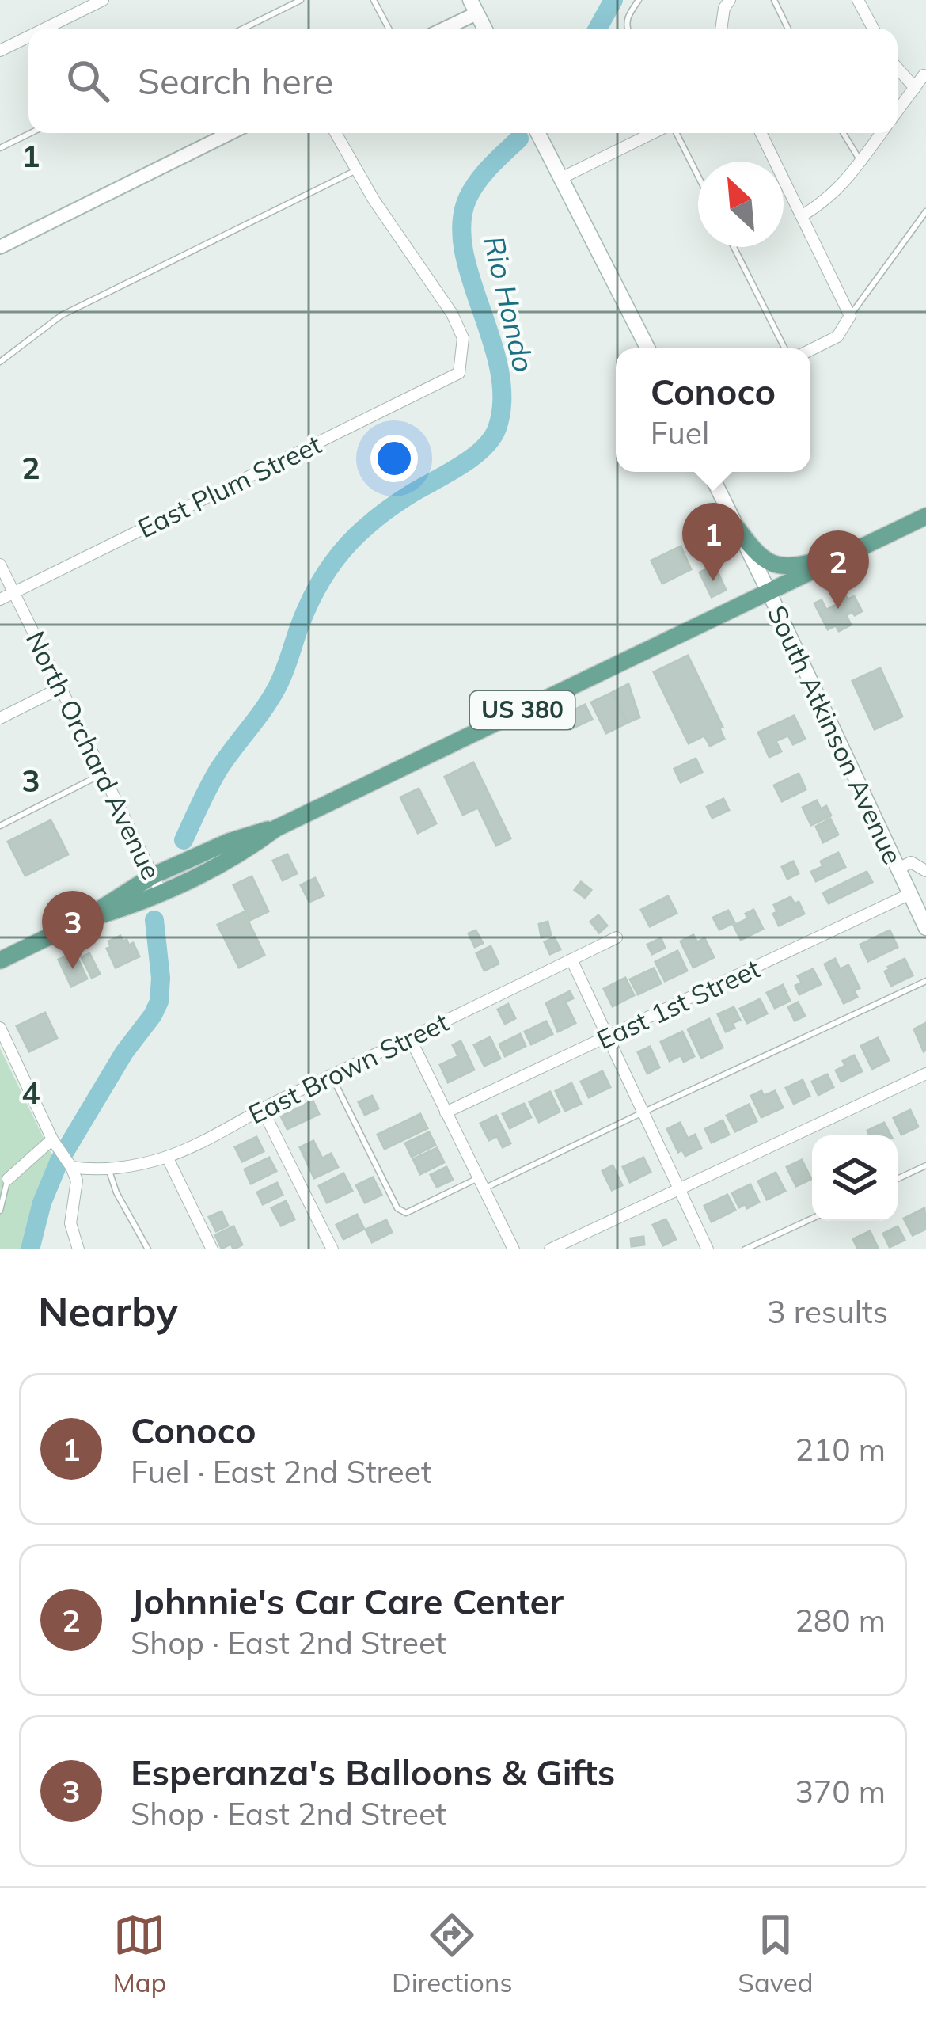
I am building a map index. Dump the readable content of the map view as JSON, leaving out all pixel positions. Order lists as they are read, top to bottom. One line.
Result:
{"streets":{"main road":["US 380","South Atkinson Avenue"],"street":["East Plum Street","North Orchard Avenue","East 1st Street","East Brown Street"]},"crossings":[["East Plum Street","North Orchard Avenue"],["US 380","South Atkinson Avenue"],["US 380","North Orchard Avenue"],["South Atkinson Avenue","East 1st Street"]],"water":["Rio Hondo"],"north":"top left","page":{"search":"Search here","popup":["Conoco","Fuel"],"pins":["1","2","3"],"heading":["Nearby","3 results"],"list":[{"mark":"1","name":"Conoco","note":"Fuel · East 2nd Street","value":"210 m"},{"mark":"2","name":"Johnnie's Car Care Center","note":"Shop · East 2nd Street","value":"280 m"},{"mark":"3","name":"Esperanza's Balloons & Gifts","note":"Shop · East 2nd Street","value":"370 m"}],"nav":["Map","Directions","Saved"]},"grid":{"rows":["1","2","3","4"]}}
